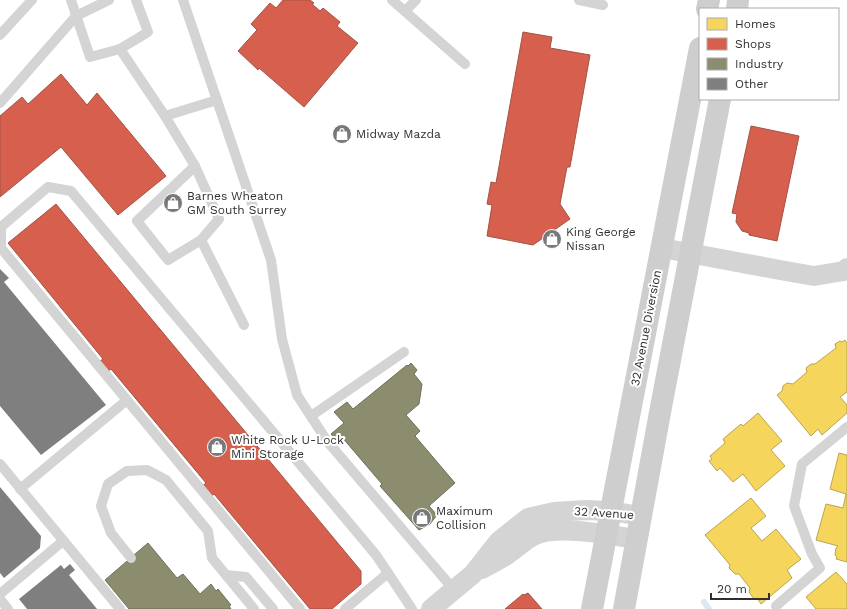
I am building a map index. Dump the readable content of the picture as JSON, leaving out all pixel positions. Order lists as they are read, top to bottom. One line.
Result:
{"streets":{"main road":["32 Avenue Diversion"],"street":["32 Avenue"]},"crossings":[["32 Avenue Diversion","32 Avenue"]],"places":{"shop":["Midway Mazda","Barnes Wheaton GM South Surrey","King George Nissan","White Rock U-Lock Mini Storage","Maximum Collision"]},"legend":["Homes","Shops","Industry","Other"],"scale_bar":"20 m"}
